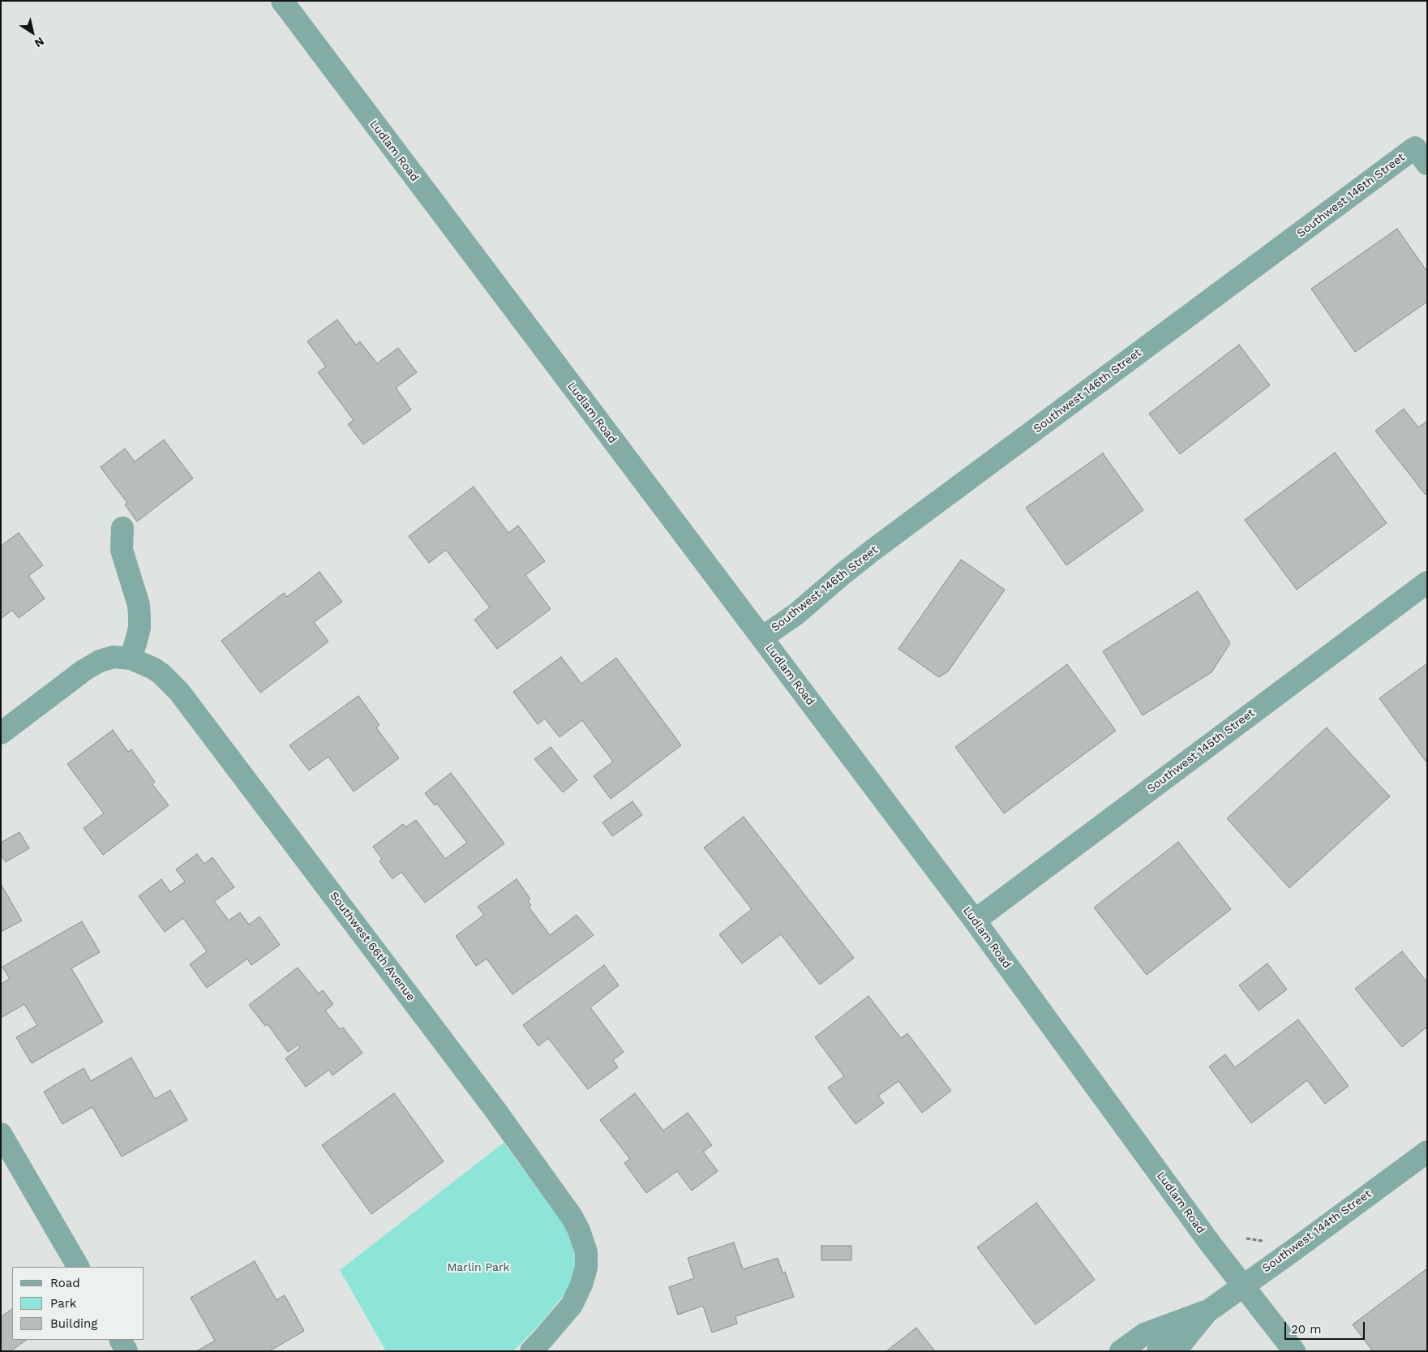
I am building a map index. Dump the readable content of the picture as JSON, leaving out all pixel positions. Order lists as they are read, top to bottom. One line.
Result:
{"streets":{"street":["Ludlam Road","Southwest 146th Street","Southwest 145th Street","Southwest 66th Avenue","Southwest 144th Street"]},"crossings":[["Ludlam Road","Southwest 146th Street"],["Ludlam Road","Southwest 145th Street"],["Ludlam Road","Southwest 144th Street"]],"parks":["Marlin Park"],"legend":["Road","Park","Building"],"scale_bar":"20 m","north":"bottom right"}
